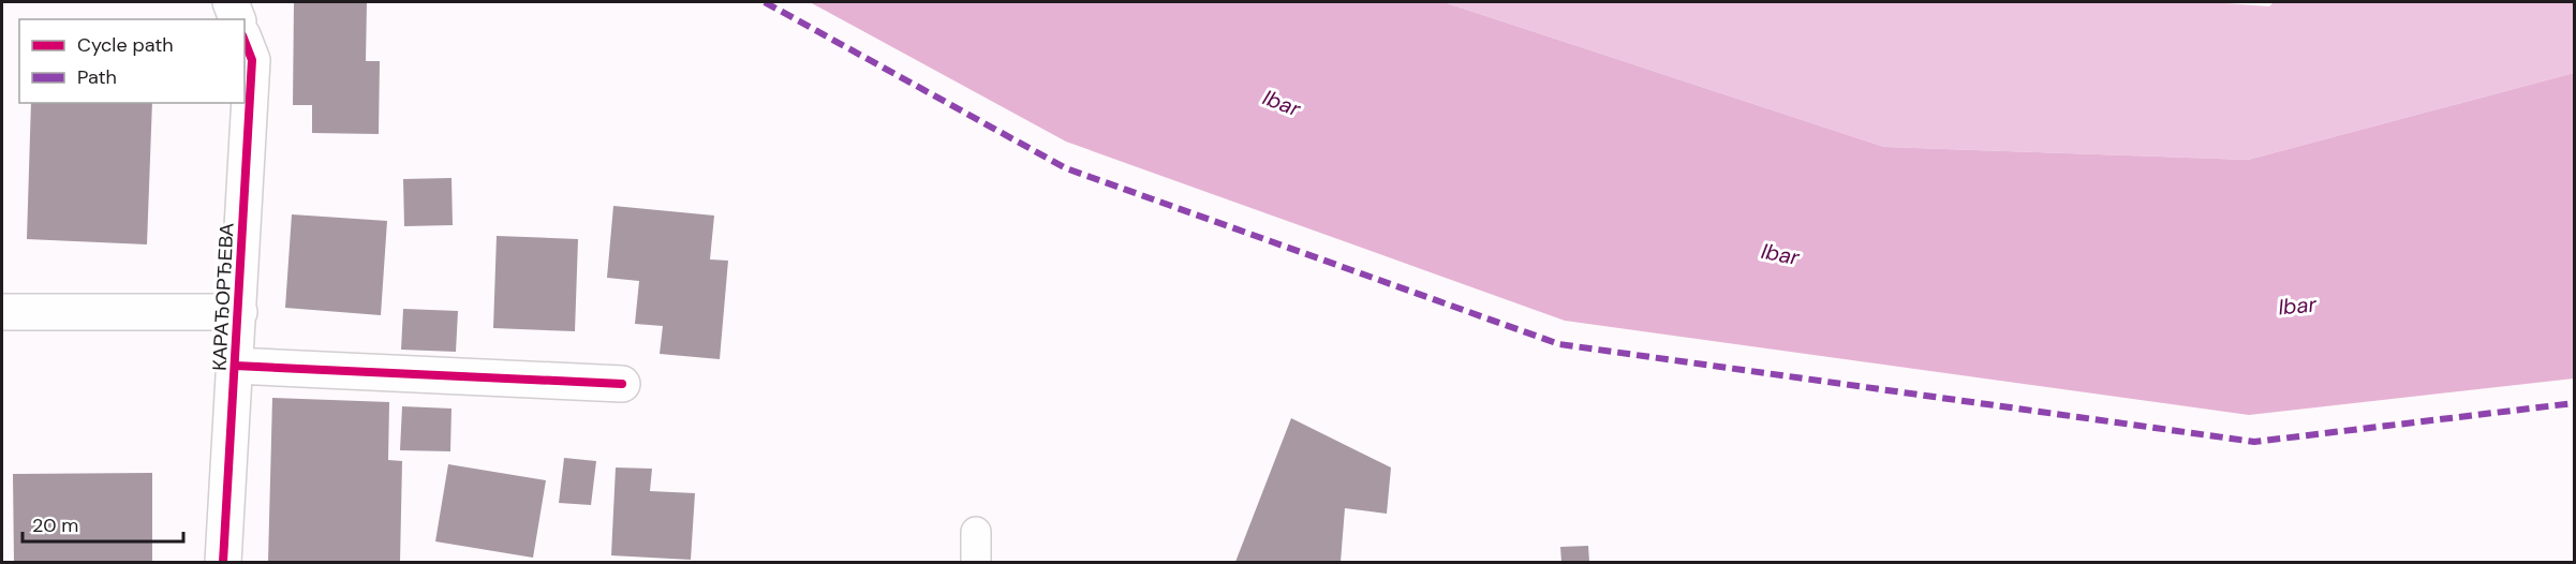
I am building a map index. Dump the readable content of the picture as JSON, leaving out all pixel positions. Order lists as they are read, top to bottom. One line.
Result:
{"streets":{"street":["КАРАЂОРЂЕВА"]},"water":["Ibar"],"legend":["Cycle path","Path"],"scale_bar":"20 m"}
